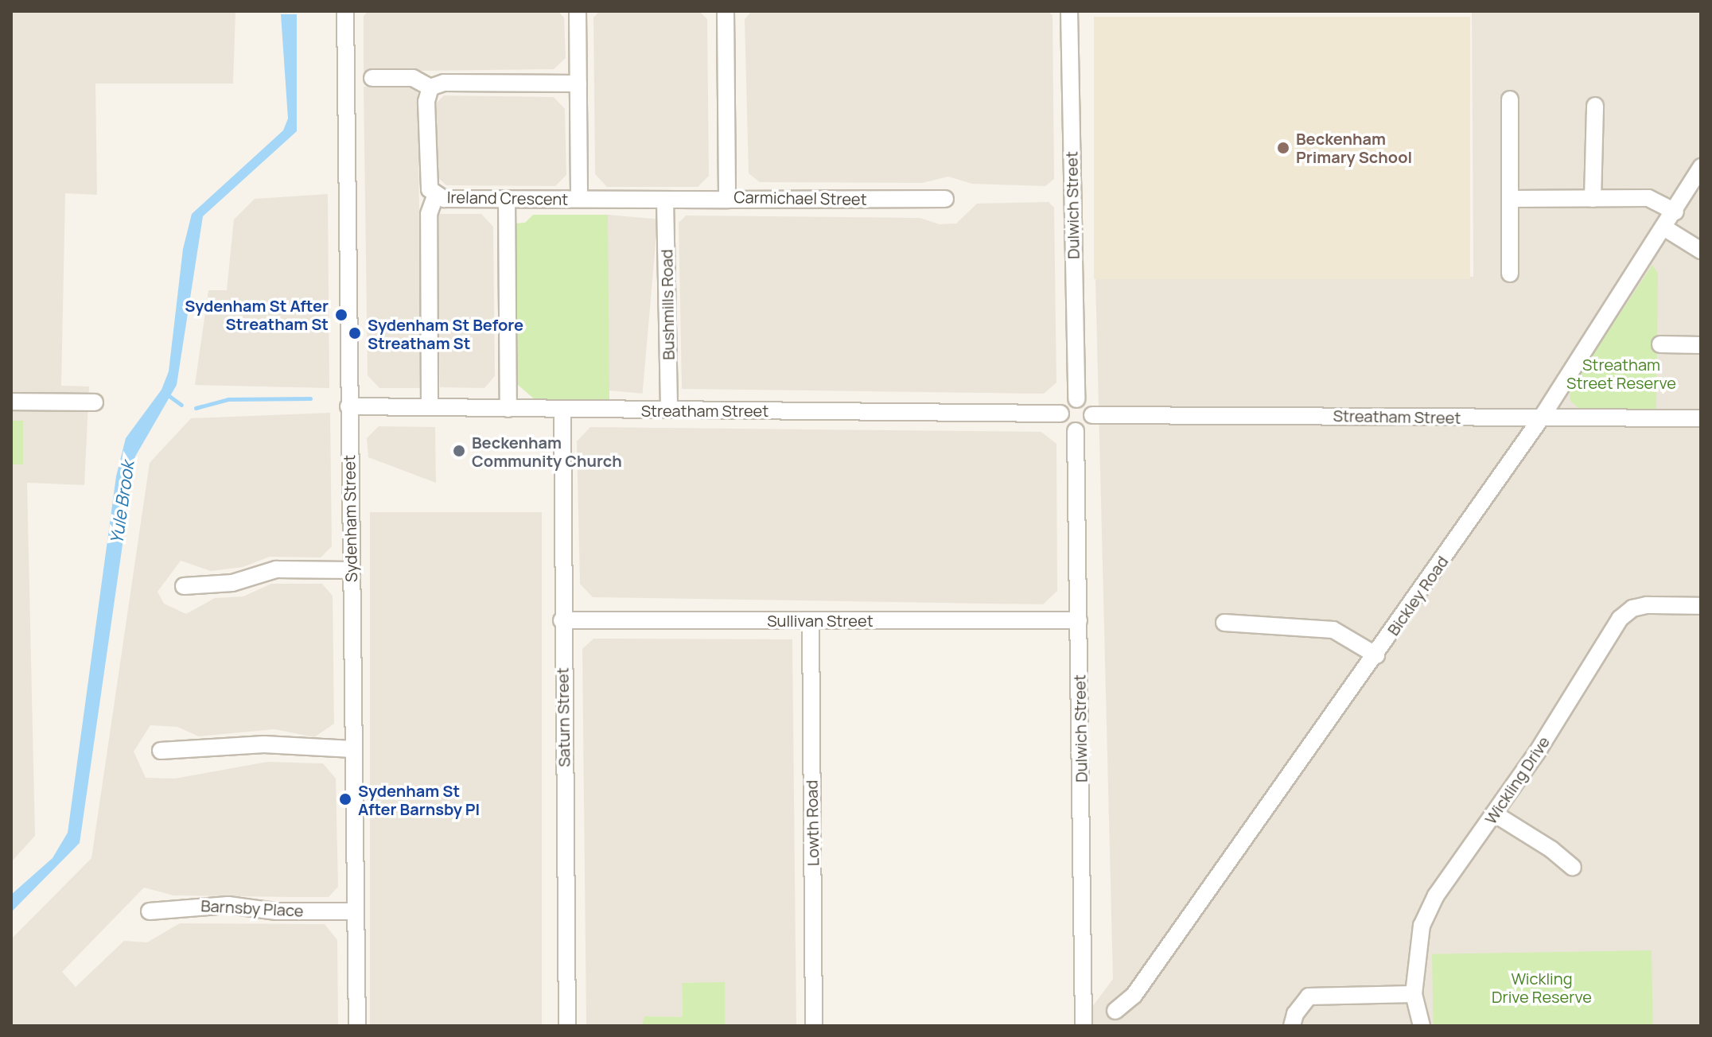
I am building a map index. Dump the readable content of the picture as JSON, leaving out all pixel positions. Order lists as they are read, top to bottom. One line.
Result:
{"streets":{"street":["Ireland Crescent","Carmichael Street","Dulwich Street","Bushmills Road","Streatham Street","Sydenham Street","Bickley Road","Sullivan Street","Saturn Street","Wickling Drive","Lowth Road","Barnsby Place"]},"crossings":[["Ireland Crescent","Carmichael Street"],["Ireland Crescent","Bushmills Road"],["Dulwich Street","Streatham Street"],["Dulwich Street","Sullivan Street"],["Bushmills Road","Streatham Street"],["Streatham Street","Sydenham Street"],["Streatham Street","Bickley Road"],["Streatham Street","Saturn Street"],["Sydenham Street","Barnsby Place"],["Sullivan Street","Saturn Street"],["Sullivan Street","Lowth Road"]],"water":["Yule Brook"],"parks":["Streatham Street Reserve","Wickling Drive Reserve"],"places":["Beckenham Primary School","Sydenham St After Streatham St","Sydenham St Before Streatham St","Beckenham Community Church","Sydenham St After Barnsby Pl"]}
